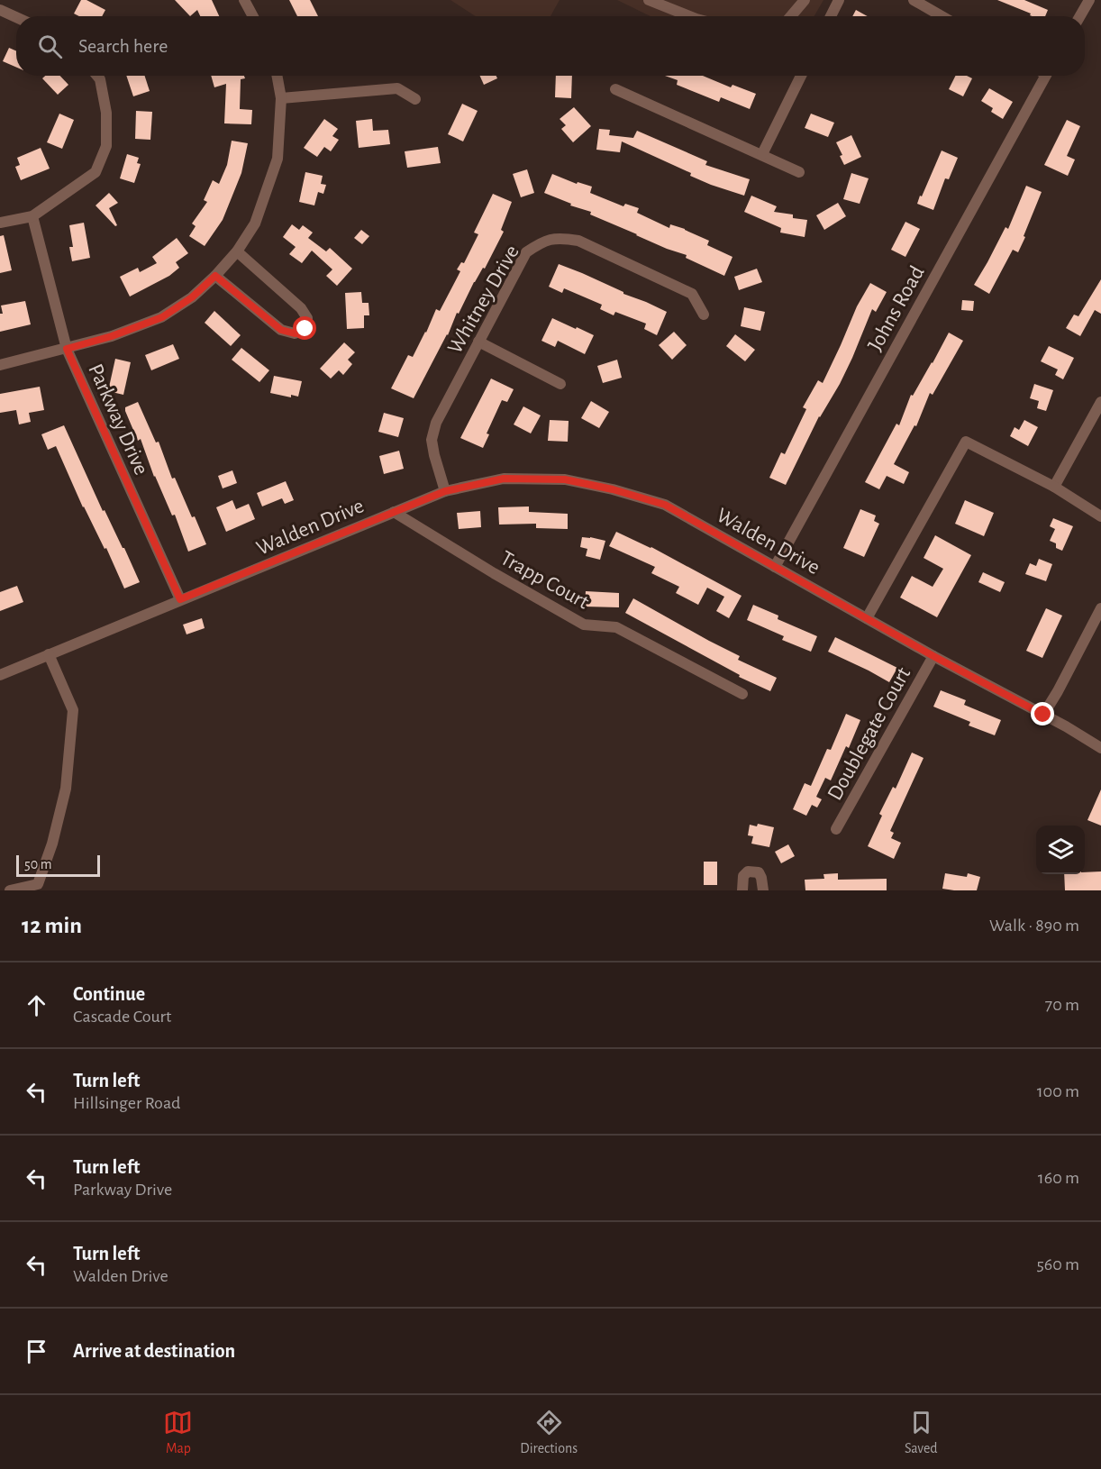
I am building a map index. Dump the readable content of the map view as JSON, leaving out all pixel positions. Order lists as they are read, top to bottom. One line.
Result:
{"streets":{"street":["Whitney Drive","Johns Road","Parkway Drive","Walden Drive","Trapp Court","Doublegate Court"]},"crossings":[["Whitney Drive","Walden Drive"],["Johns Road","Walden Drive"],["Parkway Drive","Walden Drive"],["Walden Drive","Trapp Court"],["Walden Drive","Doublegate Court"]],"scale_bar":"50 m","page":{"search":"Search here","scale":"50 m","heading":["12 min","Walk · 890 m"],"list":[["Continue","Cascade Court","70 m"],["Turn left","Hillsinger Road","100 m"],["Turn left","Parkway Drive","160 m"],["Turn left","Walden Drive","560 m"],"Arrive at destination"],"nav":["Map","Directions","Saved"]}}
